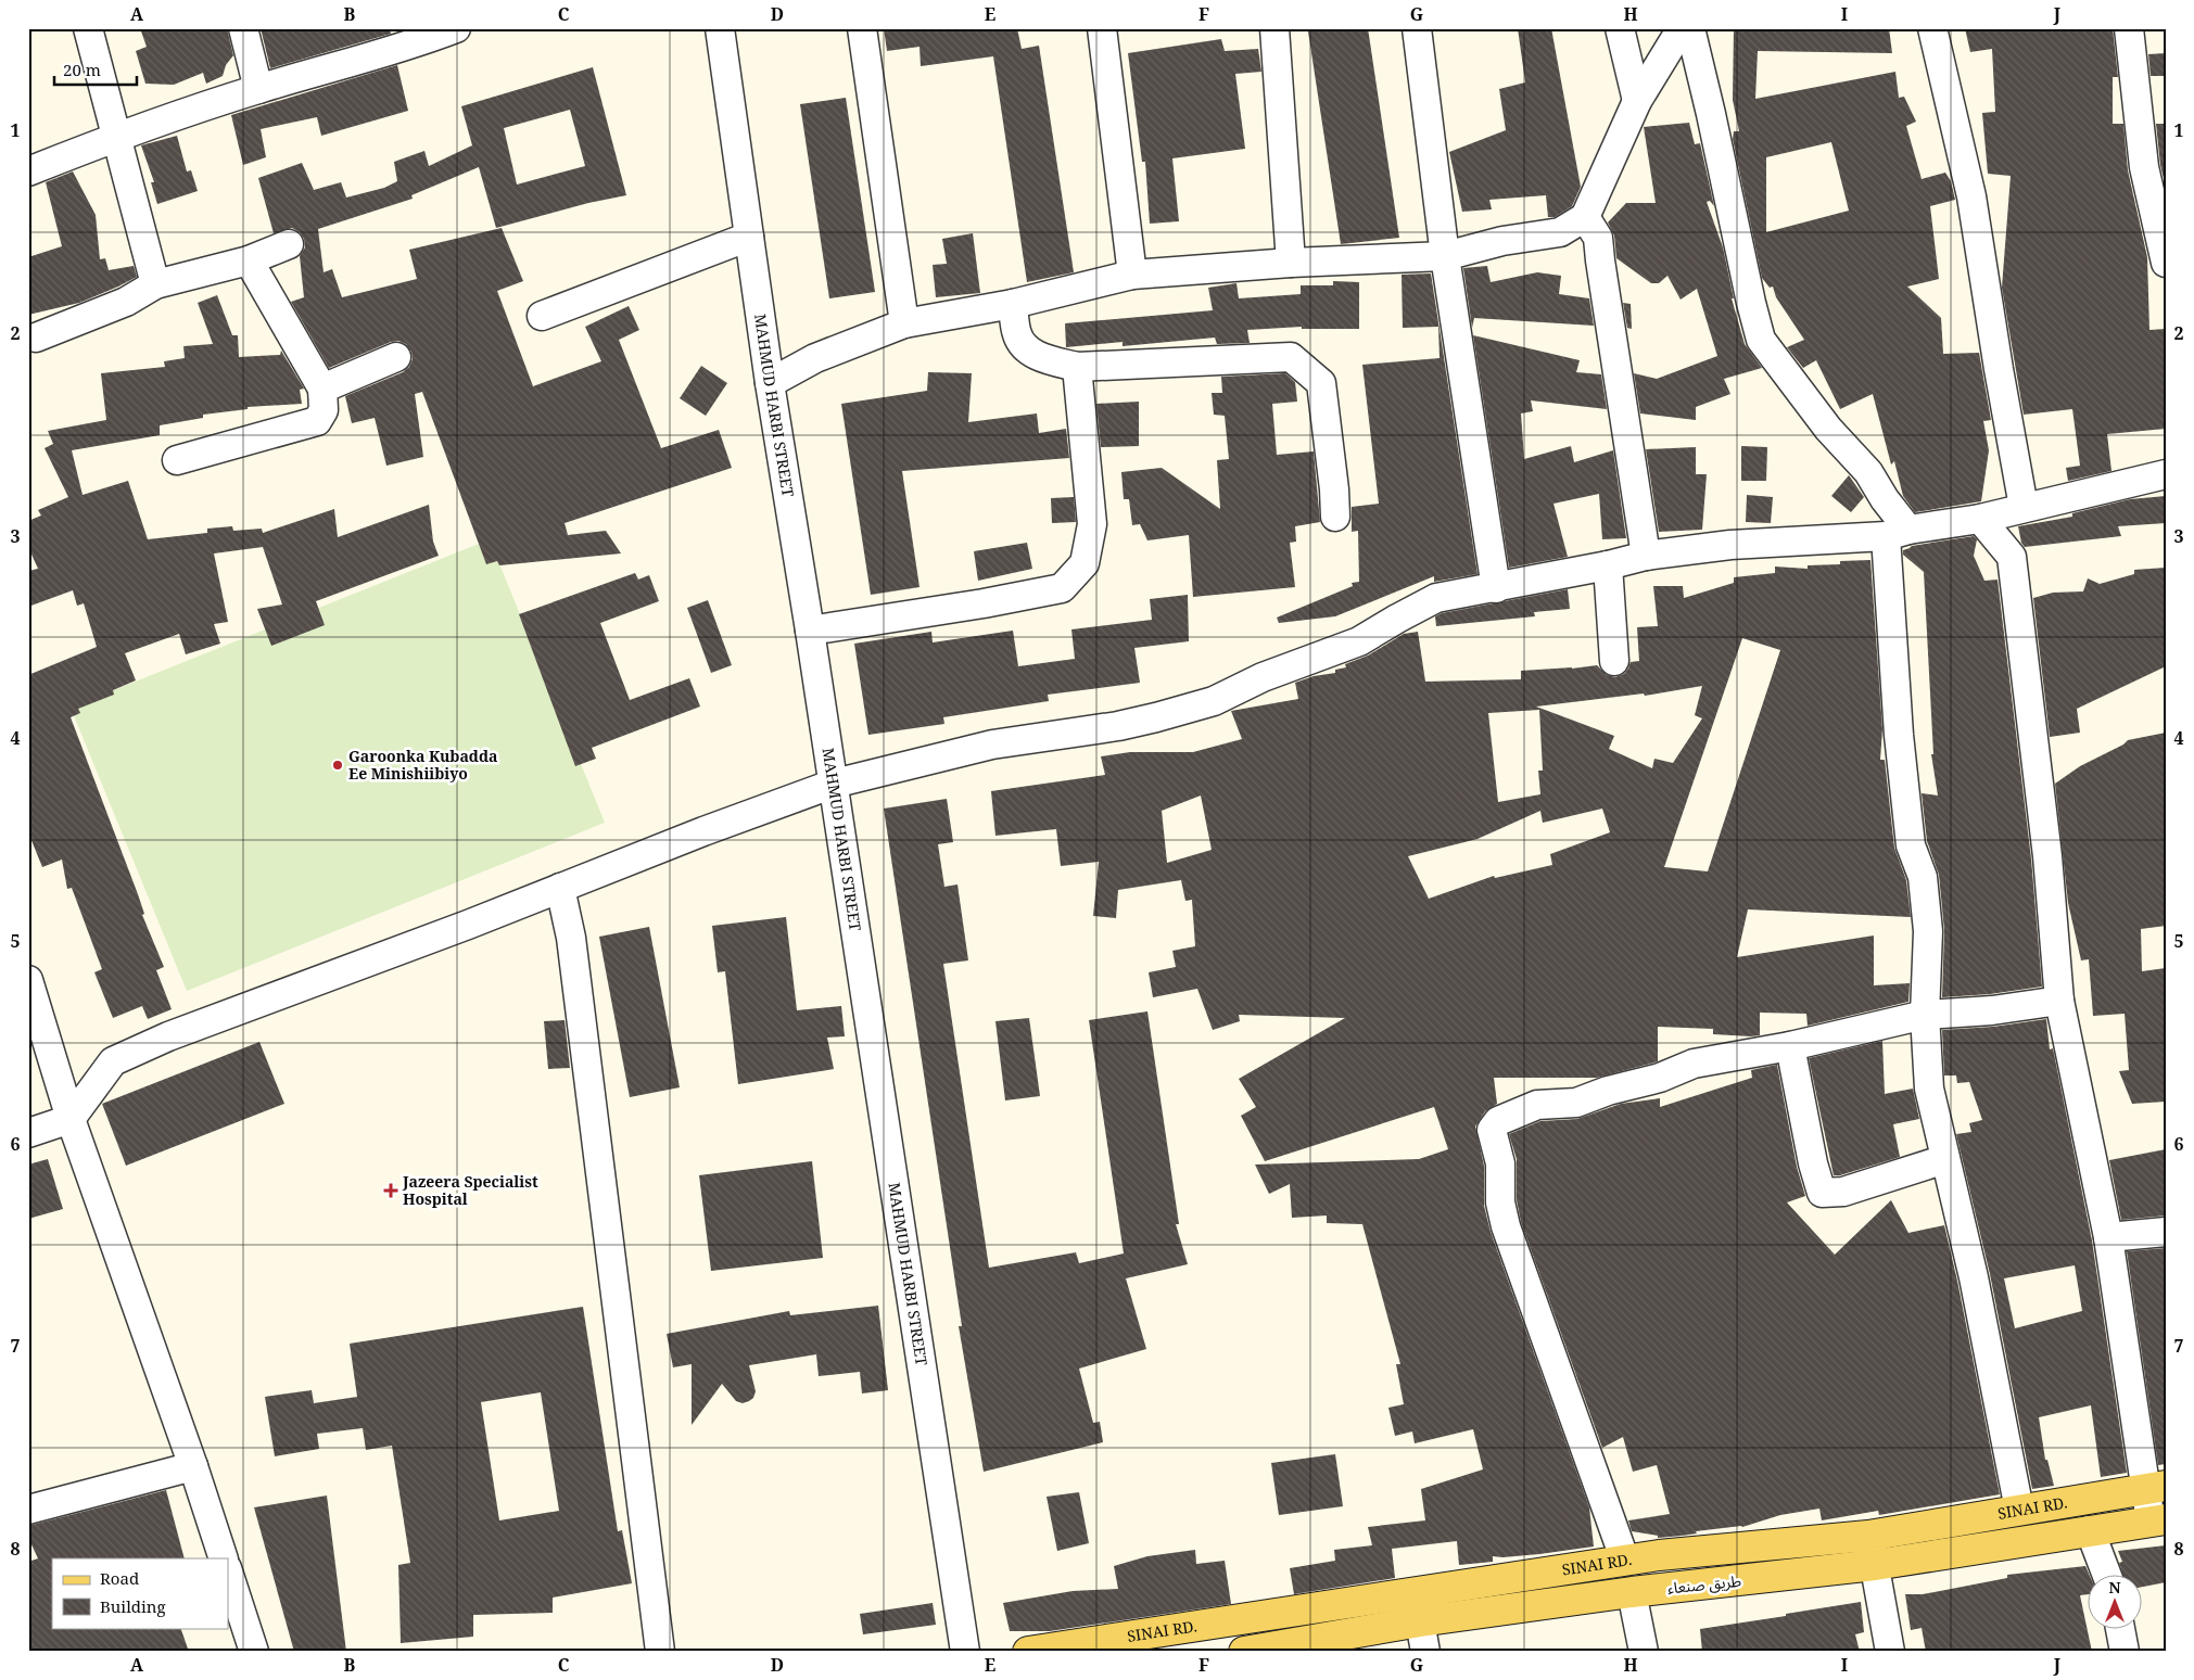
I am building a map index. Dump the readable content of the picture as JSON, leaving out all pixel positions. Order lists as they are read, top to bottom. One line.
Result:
{"streets":{"main road":["SINAI RD.","طريق صنعاء"],"street":["MAHMUD HARBI STREET"]},"places":{"other":["Garoonka Kubadda Ee Minishiibiyo"],"health":["Jazeera Specialist Hospital"]},"legend":["Road","Building"],"scale_bar":"20 m","north":"top","grid":{"columns":["A","B","C","D","E","F","G","H","I","J"],"rows":["1","2","3","4","5","6","7","8"]}}
